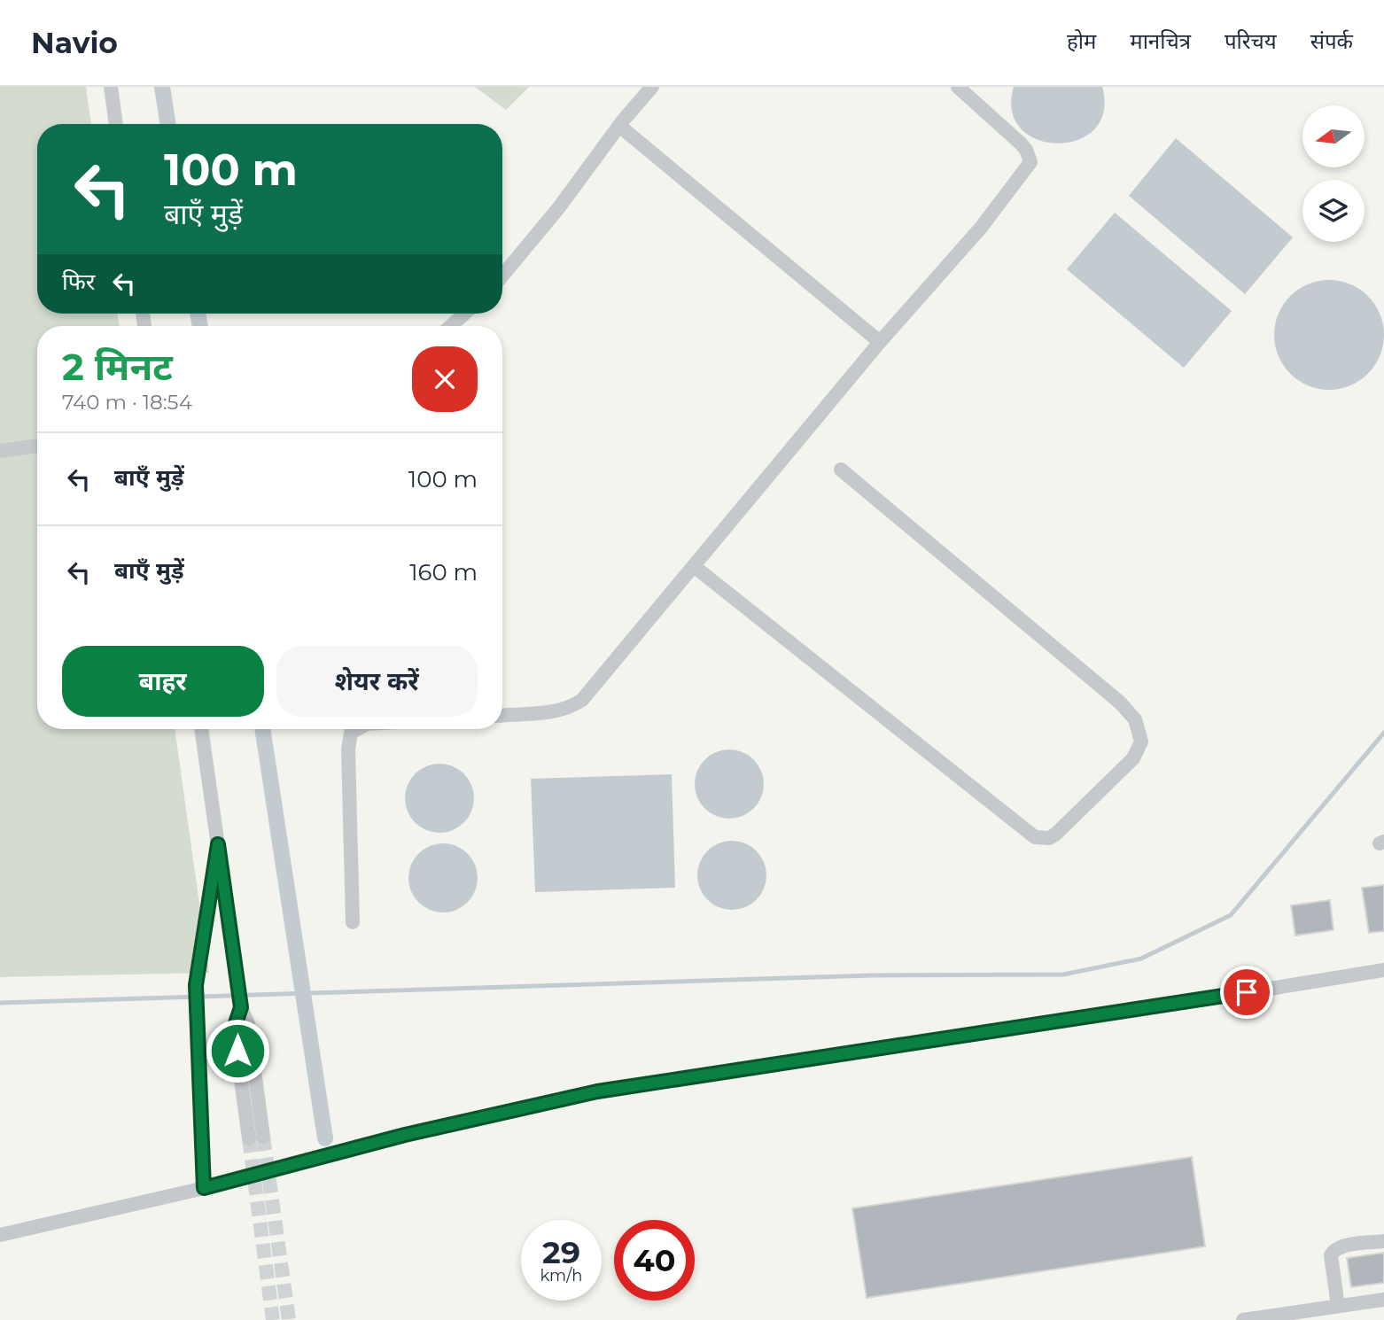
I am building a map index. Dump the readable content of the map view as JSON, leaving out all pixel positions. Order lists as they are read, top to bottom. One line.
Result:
{"north":"left","page":{"header":"Navio","nav":["होम","मानचित्र","परिचय","संपर्क"],"turn":["100 m","बाएँ मुड़ें"],"then":"फिर","heading":["2 मिनट","740 m · 18:54"],"list":[{"name":"बाएँ मुड़ें","value":"100 m"},{"name":"बाएँ मुड़ें","value":"160 m"}],"buttons":["बाहर","शेयर करें"],"speed":"29 km/h","limit":"40"}}
